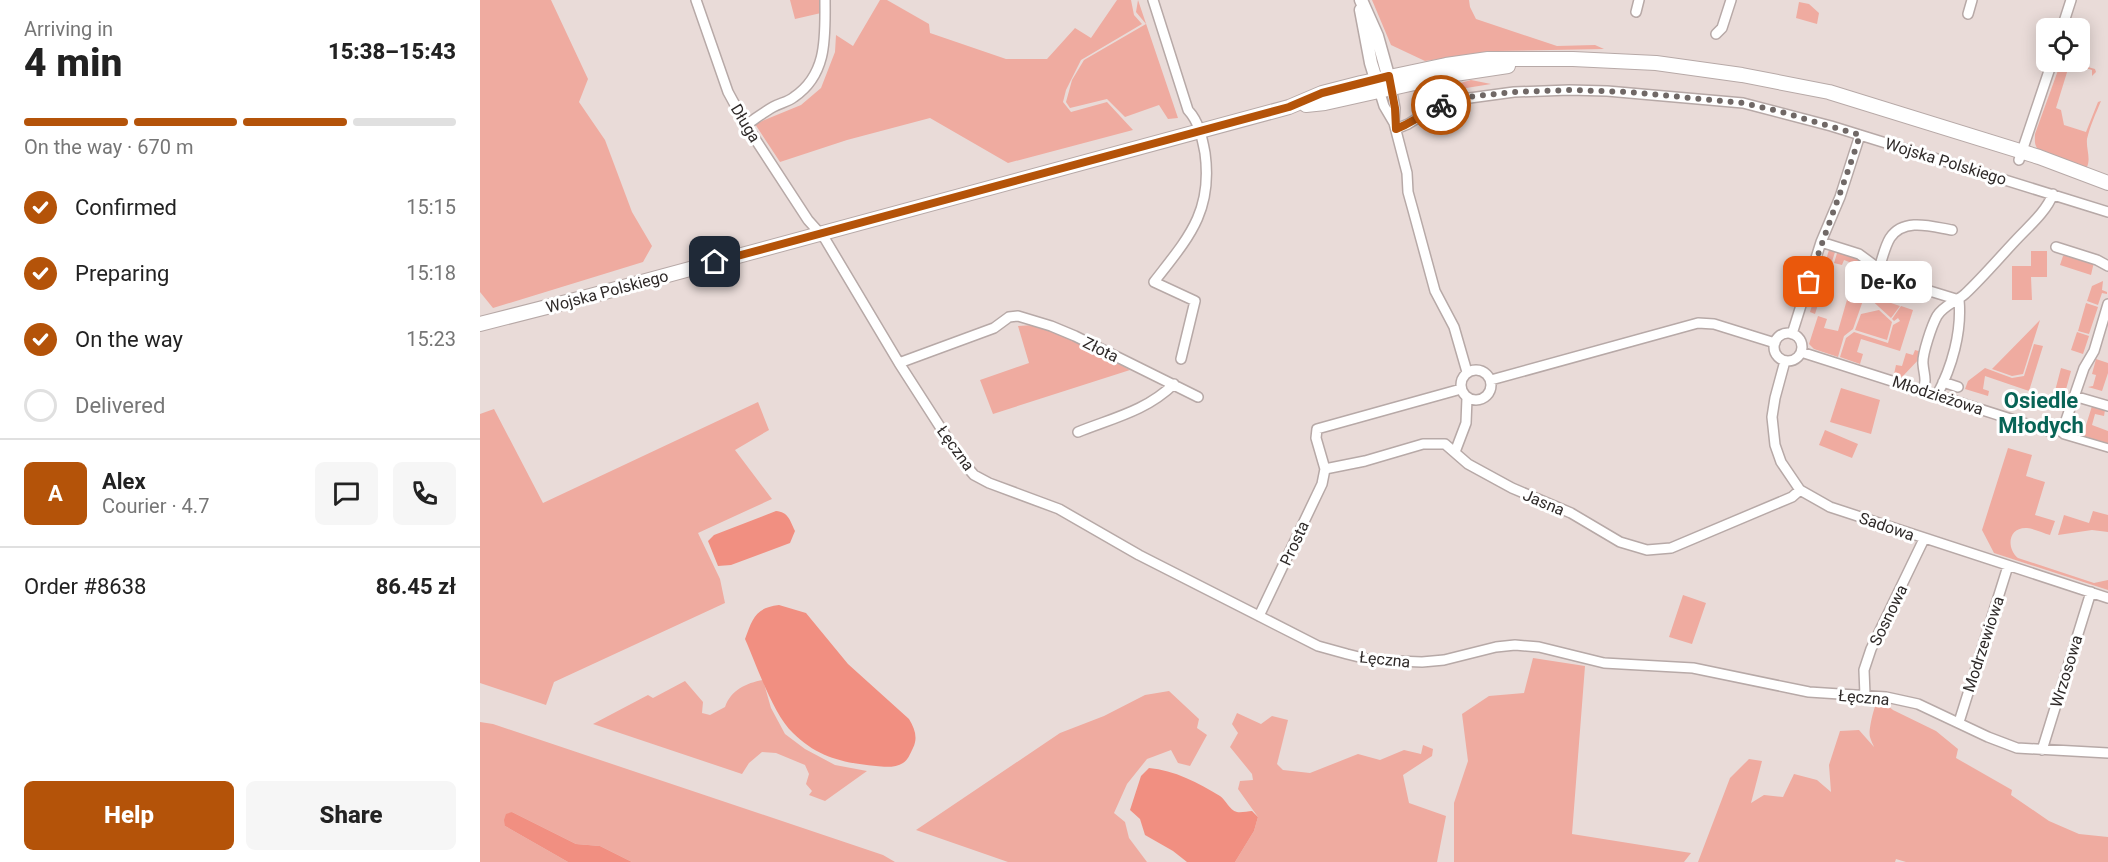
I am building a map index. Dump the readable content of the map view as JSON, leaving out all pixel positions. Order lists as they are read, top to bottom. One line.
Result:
{"streets":{"main road":["Wojska Polskiego"],"street":["Długa","Złota","Młodzieżowa","Łęczna","Jasna","Sadowa","Prosta","Sosnowa","Modrzewiowa","Wrzosowa"]},"crossings":[["Długa","Wojska Polskiego"],["Długa","Łęczna"],["Wojska Polskiego","Łęczna"],["Złota","Łęczna"],["Młodzieżowa","Sadowa"],["Łęczna","Prosta"],["Łęczna","Sosnowa"],["Łęczna","Modrzewiowa"],["Łęczna","Wrzosowa"],["Jasna","Sadowa"],["Jasna","Prosta"],["Sadowa","Sosnowa"],["Sadowa","Modrzewiowa"],["Sadowa","Wrzosowa"]],"districts":["Osiedle Młodych"],"places":["De-Ko"],"page":{"heading":["4 min","Arriving in","15:38–15:43"],"panel":["Alex","Courier · 4.7","Order #8638","86.45 zł"],"bar":"On the way · 670 m","list":[["Confirmed","15:15"],["Preparing","15:18"],["On the way","15:23"],"Delivered"],"bubble":"De-Ko","round":"A","buttons":["Help","Share"]}}
